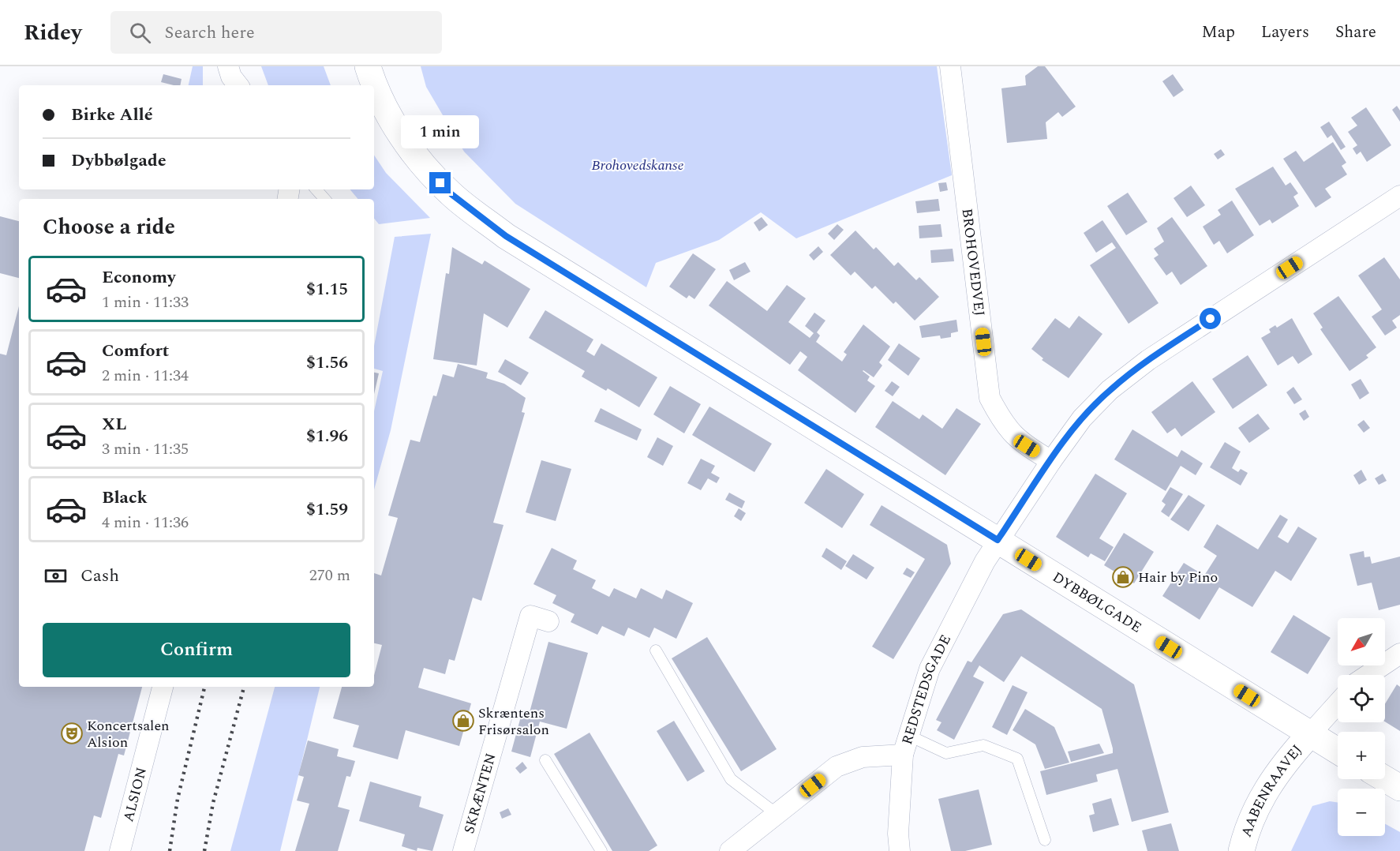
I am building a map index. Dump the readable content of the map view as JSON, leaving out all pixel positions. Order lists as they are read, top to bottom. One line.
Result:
{"streets":{"street":["BROHOVEDVEJ","DYBBØLGADE","REDSTEDSGADE","AABENRAAVEJ","SKRÆNTEN","ALSION"]},"crossings":[["BROHOVEDVEJ","REDSTEDSGADE"],["DYBBØLGADE","REDSTEDSGADE"],["DYBBØLGADE","AABENRAAVEJ"]],"parks":["Brohovedskanse"],"places":{"shop":["Hair by Pino","Skræntens Frisørsalon"],"theatre":["Koncertsalen Alsion"]},"north":"bottom left","page":{"header":"Ridey","search":"Search here","nav":["Map","Layers","Share"],"banner":["Birke Allé","Dybbølgade"],"bubble":"1 min","heading":"Choose a ride","list":[{"name":"Economy","note":"1 min · 11:33","value":"$1.15"},{"name":"Comfort","note":"2 min · 11:34","value":"$1.56"},{"name":"XL","note":"3 min · 11:35","value":"$1.96"},{"name":"Black","note":"4 min · 11:36","value":"$1.59"}],"pay":["Cash","270 m"],"buttons":"Confirm","map_buttons":["+","−"]}}
